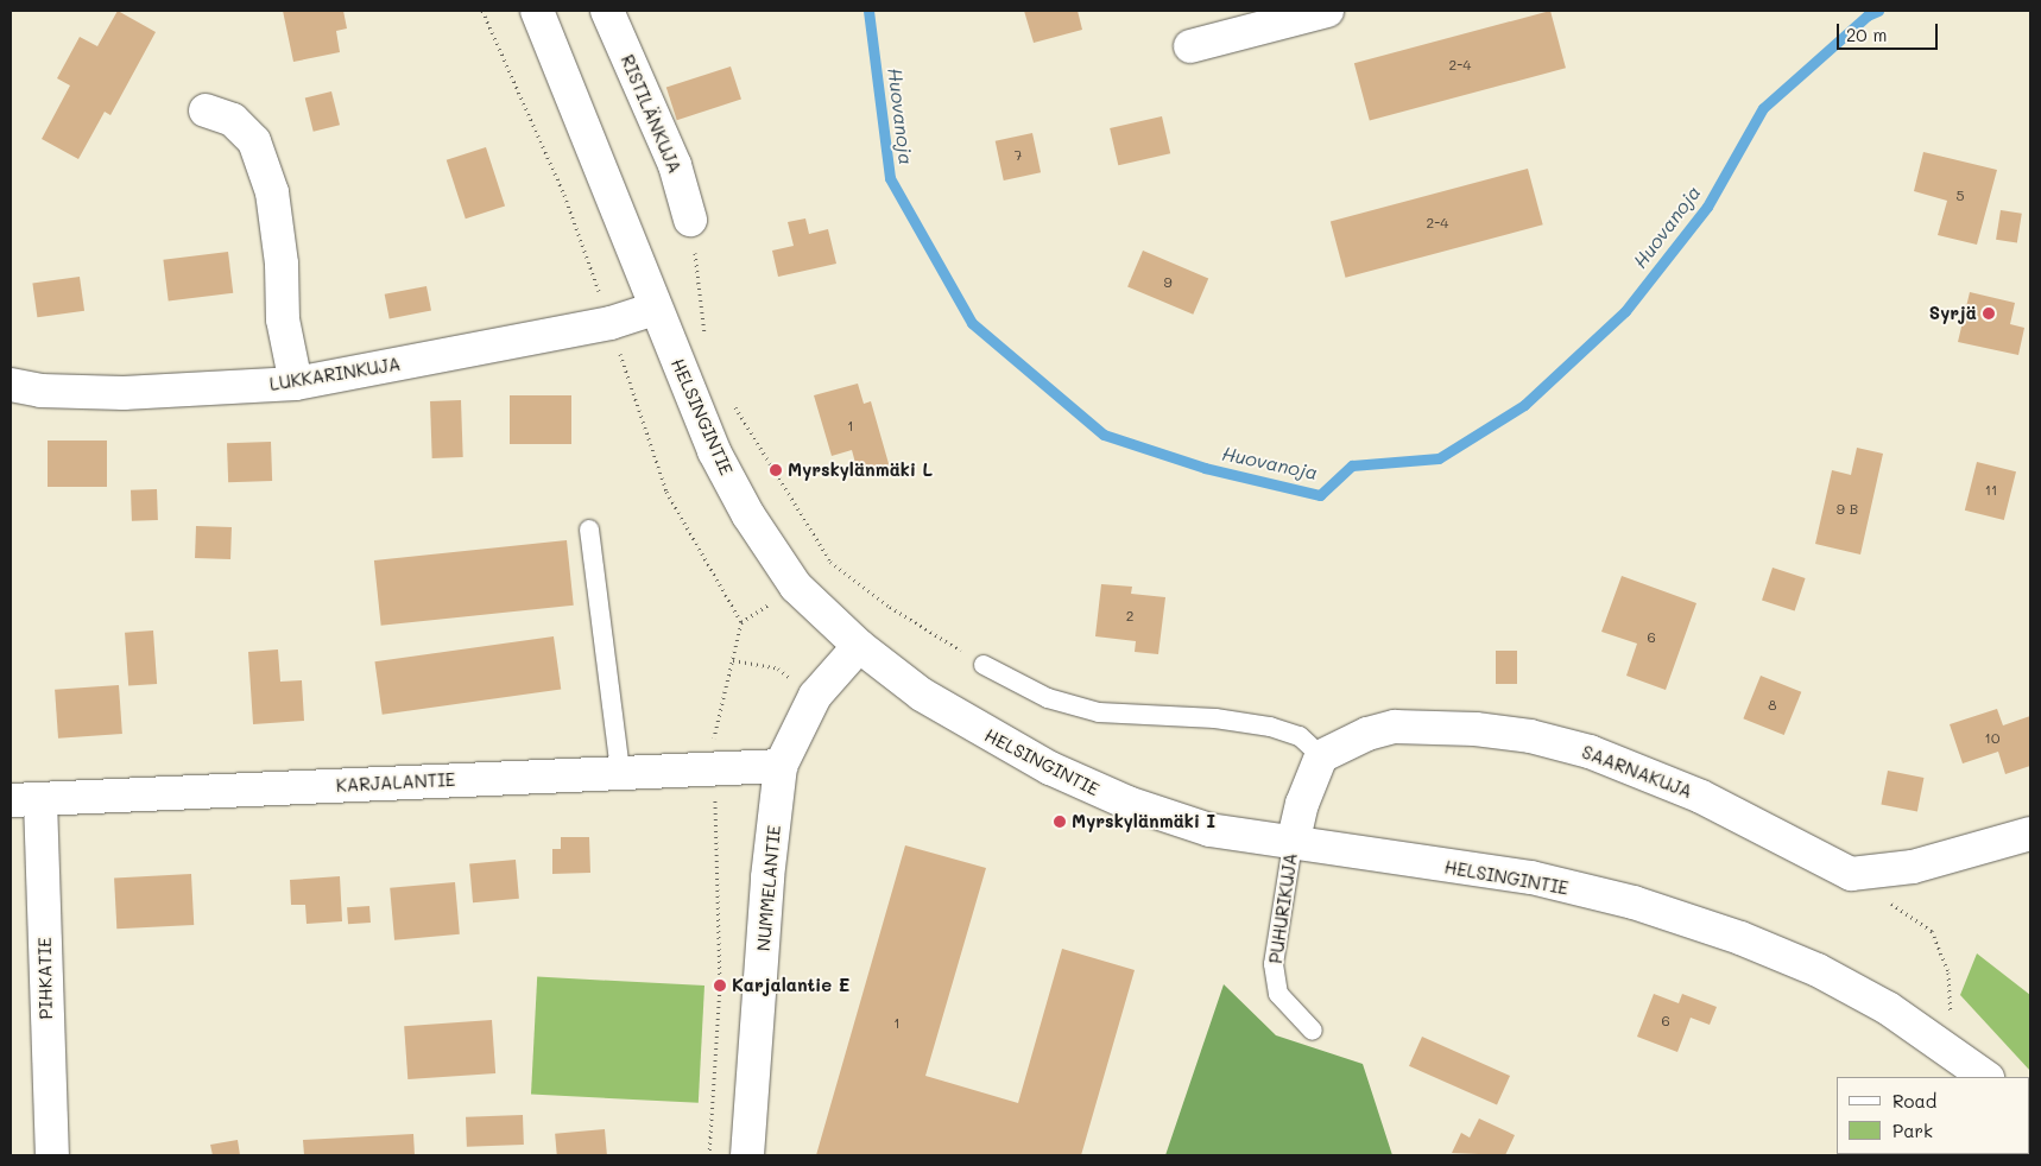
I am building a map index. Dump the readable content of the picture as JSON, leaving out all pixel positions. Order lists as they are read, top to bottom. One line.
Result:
{"streets":{"street":["RISTILÄNKUJA","LUKKARINKUJA","HELSINGINTIE","SAARNAKUJA","KARJALANTIE","NUMMELANTIE","PIHKATIE"],"lane":["PUHURIKUJA"]},"crossings":[["LUKKARINKUJA","HELSINGINTIE"],["HELSINGINTIE","NUMMELANTIE"],["HELSINGINTIE","PUHURIKUJA"],["KARJALANTIE","NUMMELANTIE"],["KARJALANTIE","PIHKATIE"]],"water":["Huovanoja"],"places":["Syrjä","Myrskylänmäki L","Myrskylänmäki I","Karjalantie E"],"house_numbers":["2-4","7","5","2-4","9","1","11","9 B","2","6","8","10","6","1"],"legend":["Road","Park"],"scale_bar":"20 m"}
